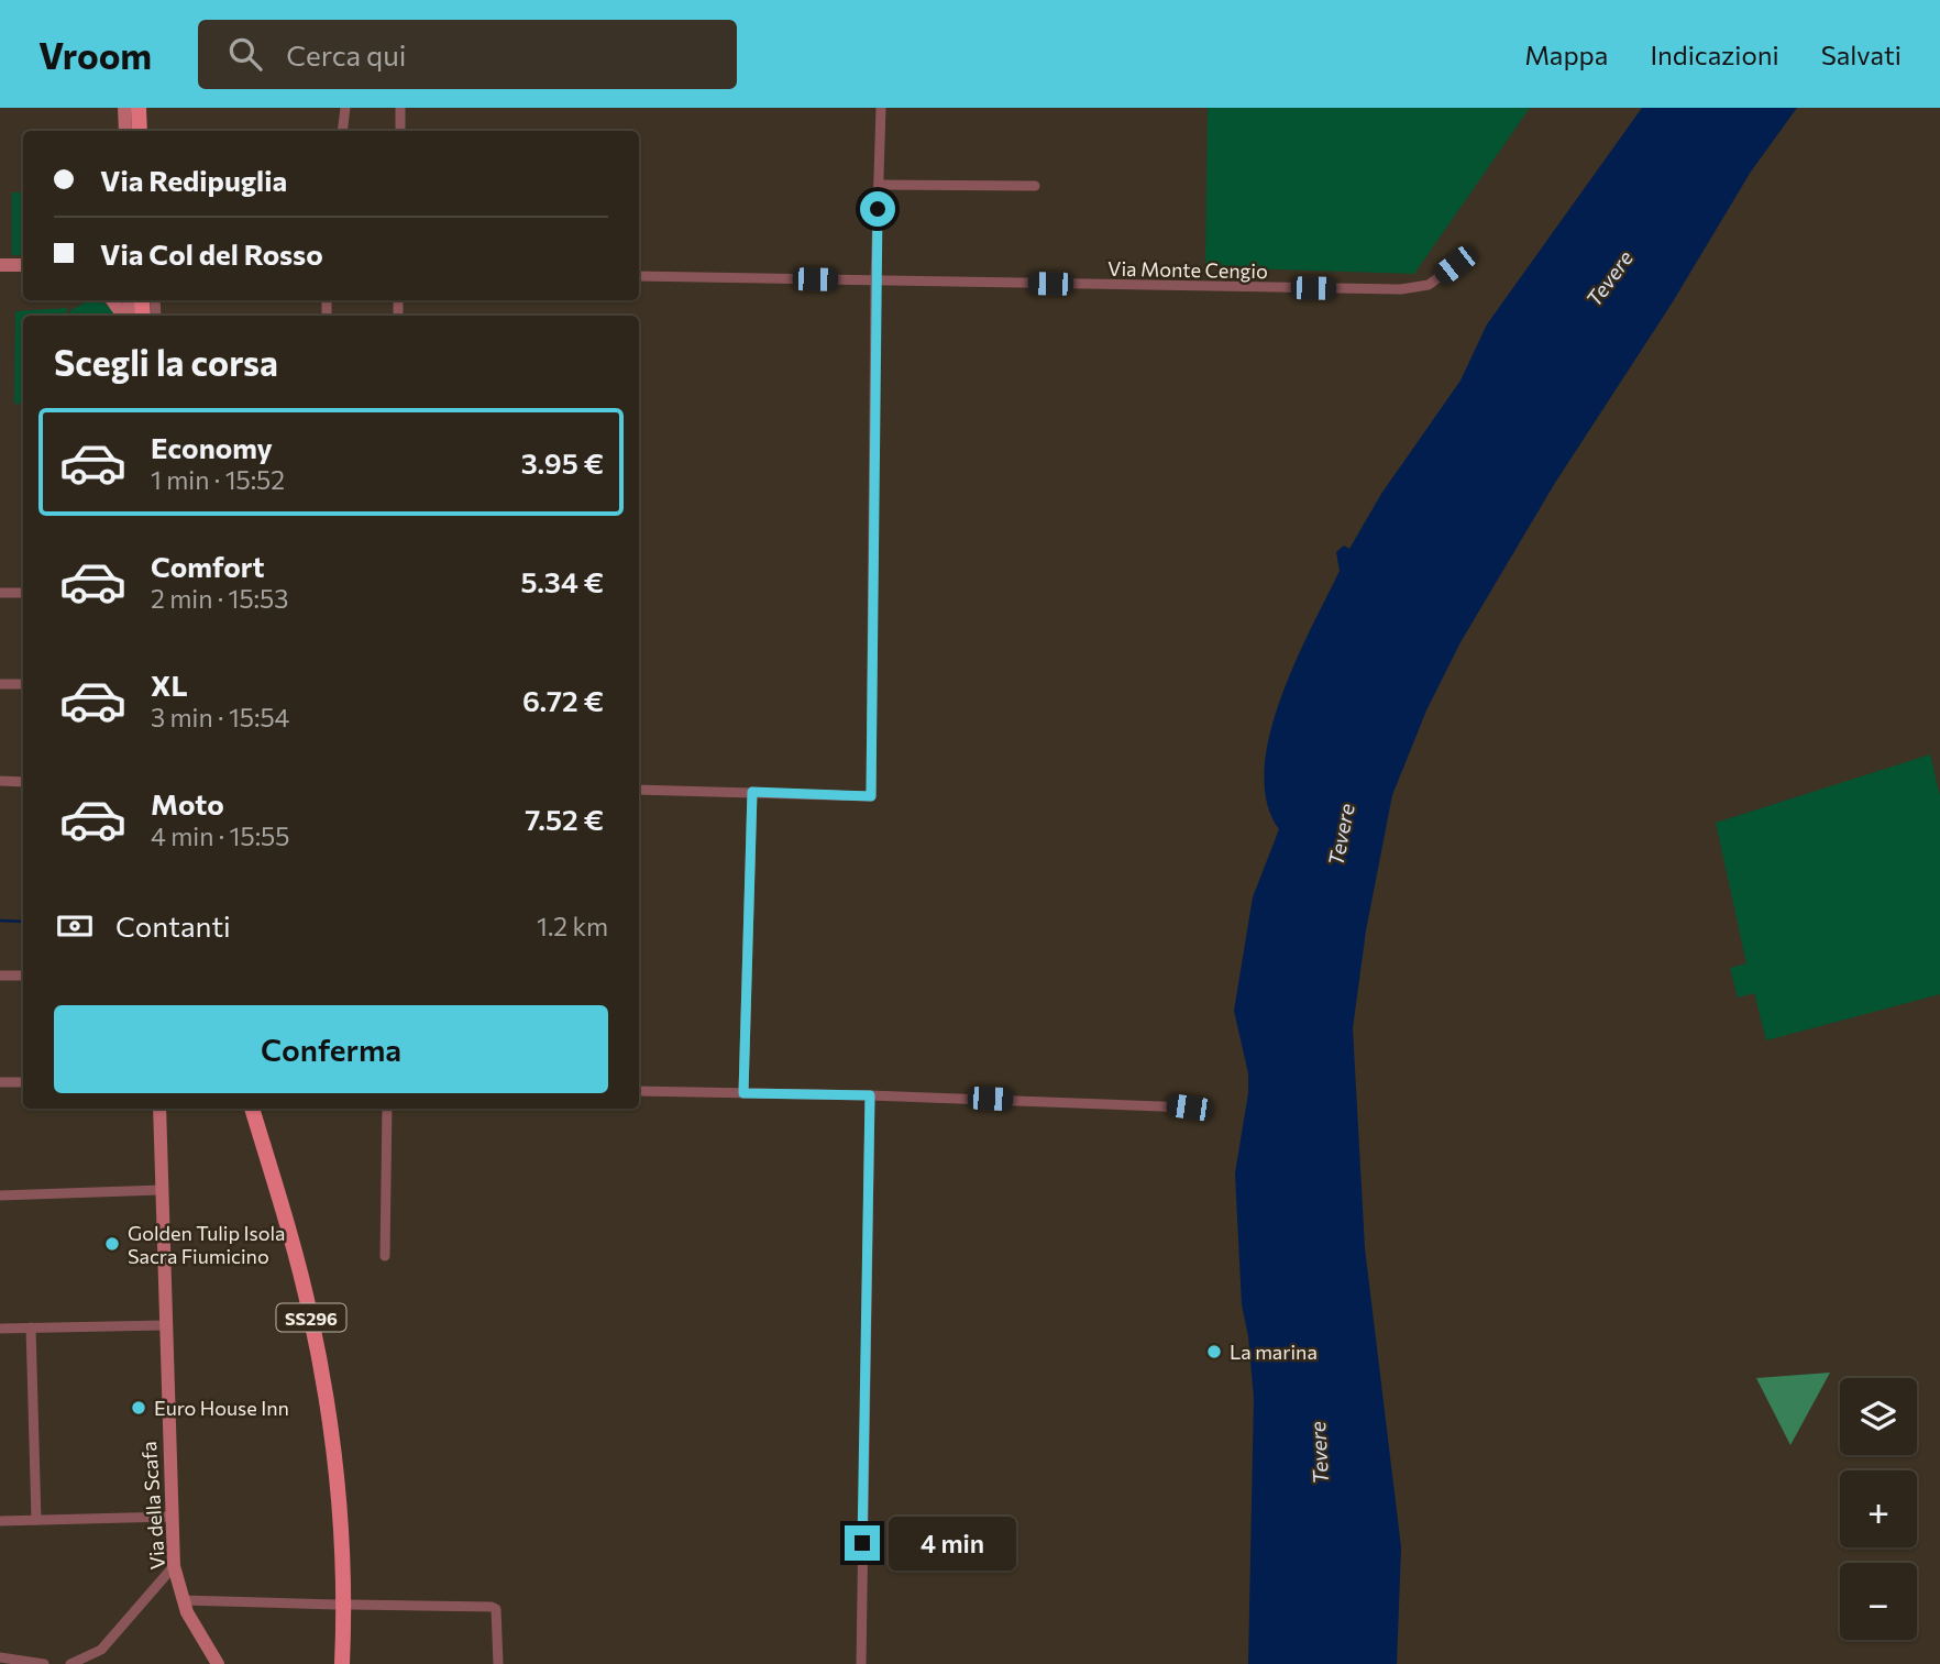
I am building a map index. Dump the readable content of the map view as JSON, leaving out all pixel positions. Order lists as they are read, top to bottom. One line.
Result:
{"streets":{"main road":["SS296"],"street":["Via Monte Cengio","Via della Scafa"]},"water":["Tevere"],"places":["Golden Tulip Isola Sacra Fiumicino","La marina","Euro House Inn"],"page":{"header":"Vroom","search":"Cerca qui","nav":["Mappa","Indicazioni","Salvati"],"banner":["Via Redipuglia","Via Col del Rosso"],"heading":"Scegli la corsa","list":[{"name":"Economy","note":"1 min · 15:52","value":"3.95 €"},{"name":"Comfort","note":"2 min · 15:53","value":"5.34 €"},{"name":"XL","note":"3 min · 15:54","value":"6.72 €"},{"name":"Moto","note":"4 min · 15:55","value":"7.52 €"}],"pay":["Contanti","1.2 km"],"buttons":"Conferma","map_buttons":["+","−"],"bubble":"4 min"}}
